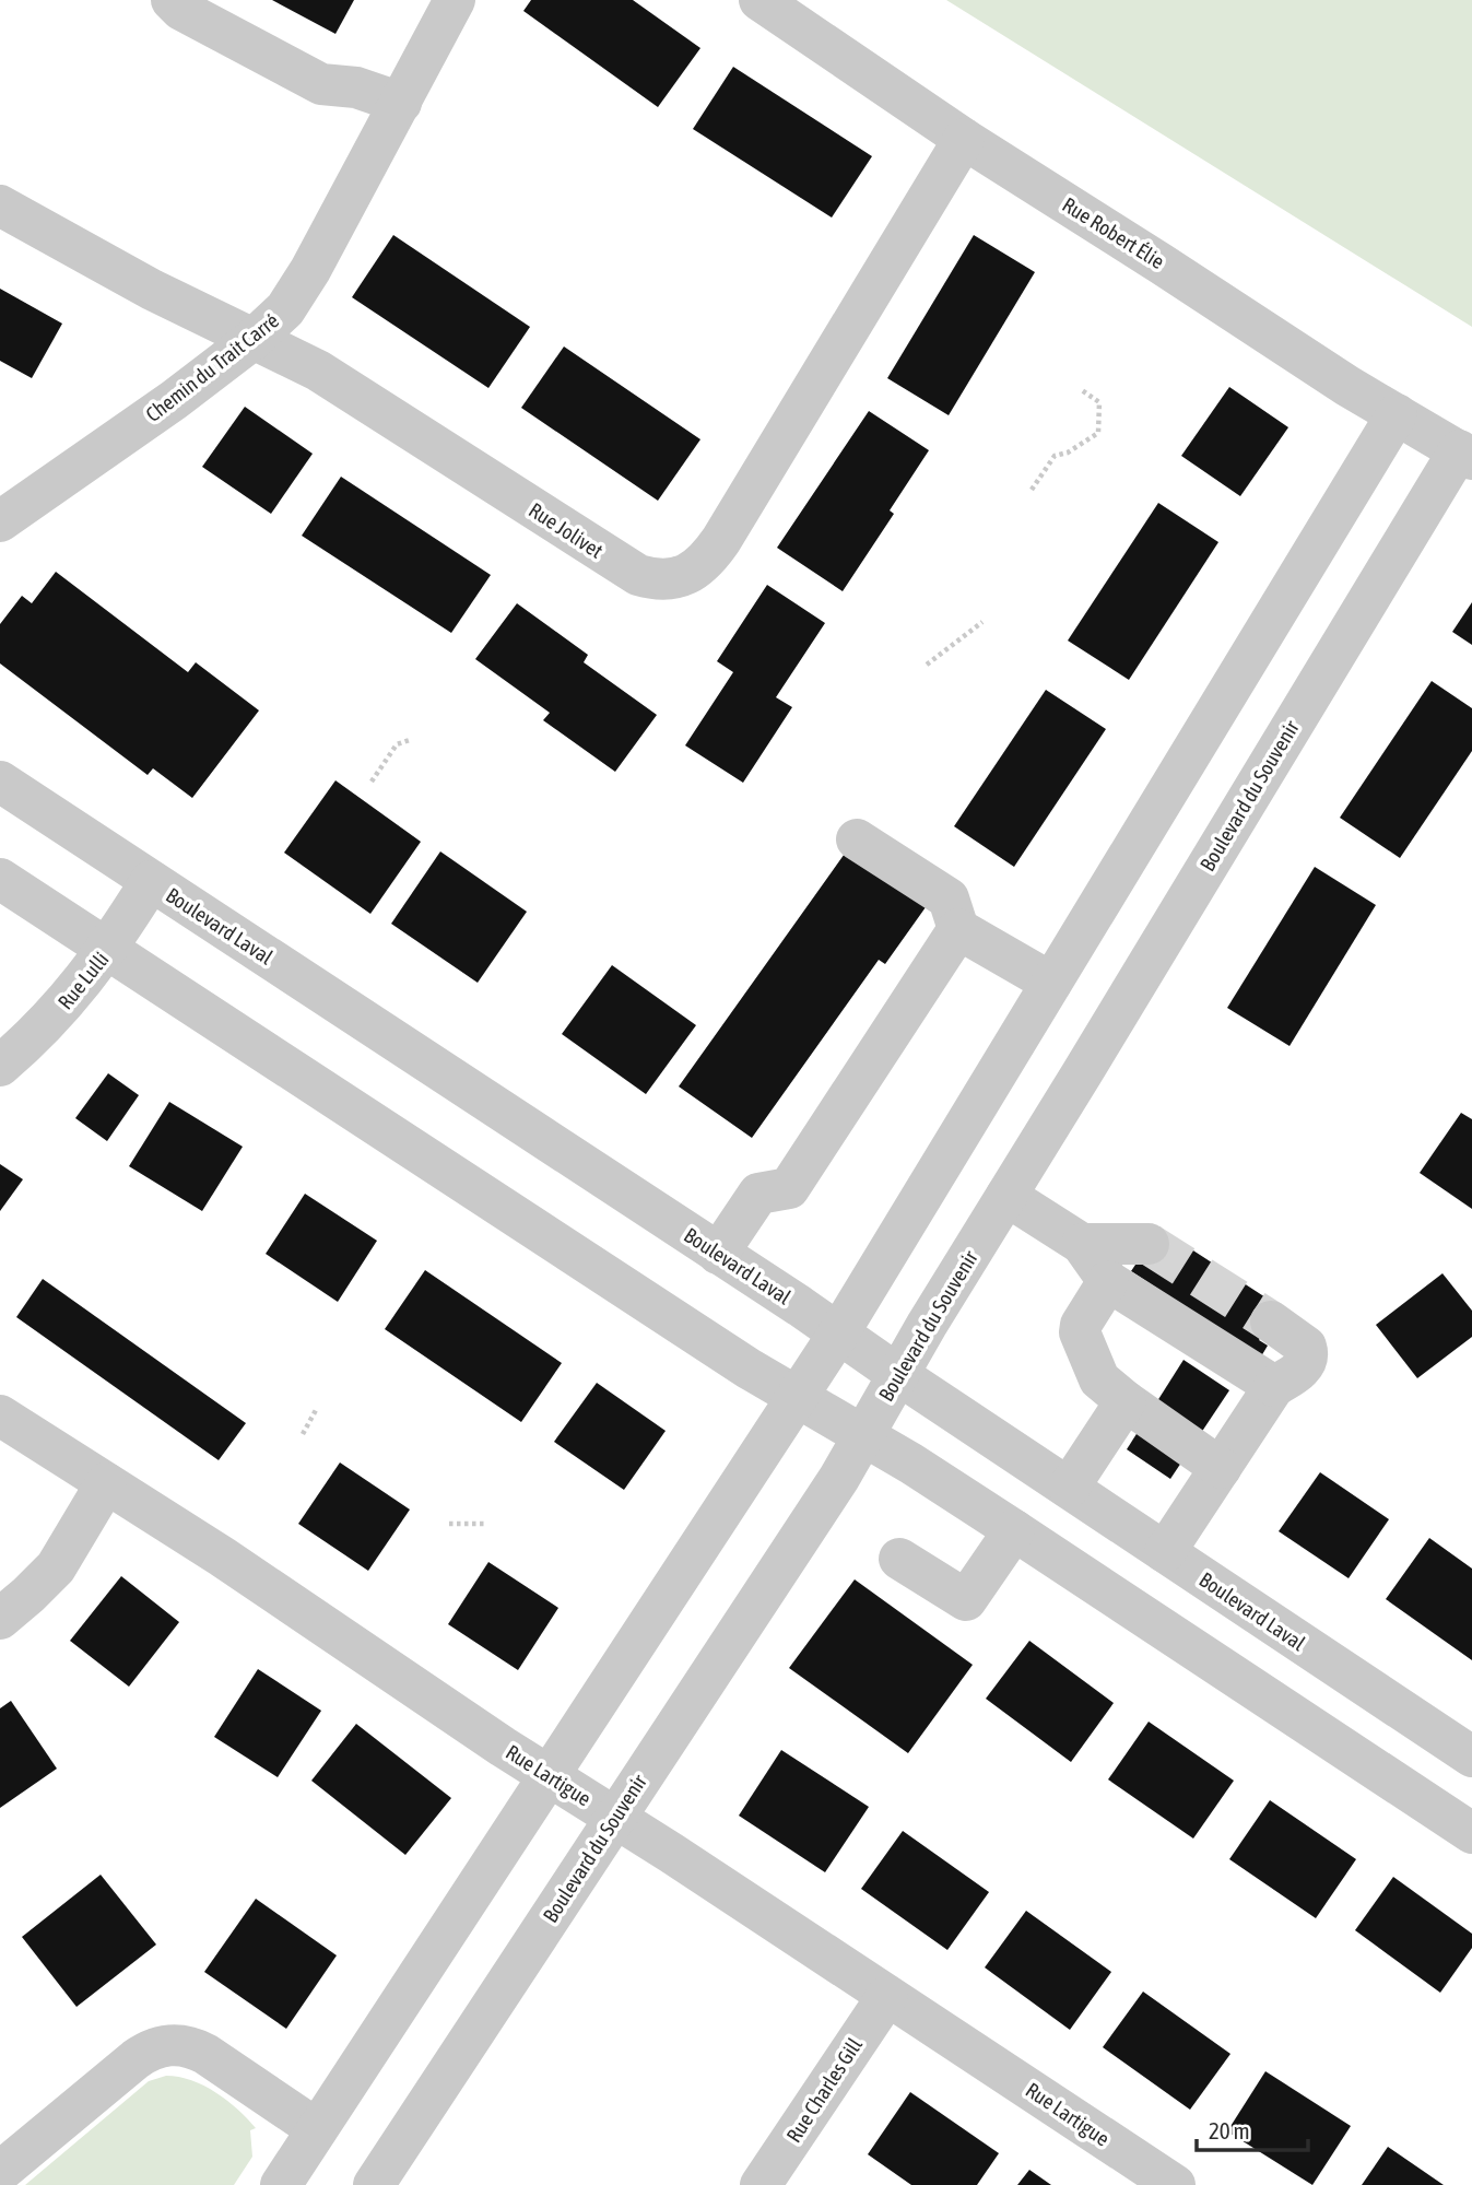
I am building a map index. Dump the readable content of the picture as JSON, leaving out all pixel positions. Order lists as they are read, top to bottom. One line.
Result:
{"streets":{"street":["Rue Robert Élie","Chemin du Trait Carré","Rue Jolivet","Boulevard du Souvenir","Boulevard Laval","Rue Lulli","Rue Lartigue","Rue Charles Gill"]},"crossings":[["Rue Robert Élie","Rue Jolivet"],["Rue Robert Élie","Boulevard du Souvenir"],["Chemin du Trait Carré","Rue Jolivet"],["Boulevard du Souvenir","Boulevard Laval"],["Boulevard du Souvenir","Rue Lartigue"],["Boulevard Laval","Rue Lulli"],["Rue Lartigue","Rue Charles Gill"]],"scale_bar":"20 m"}
